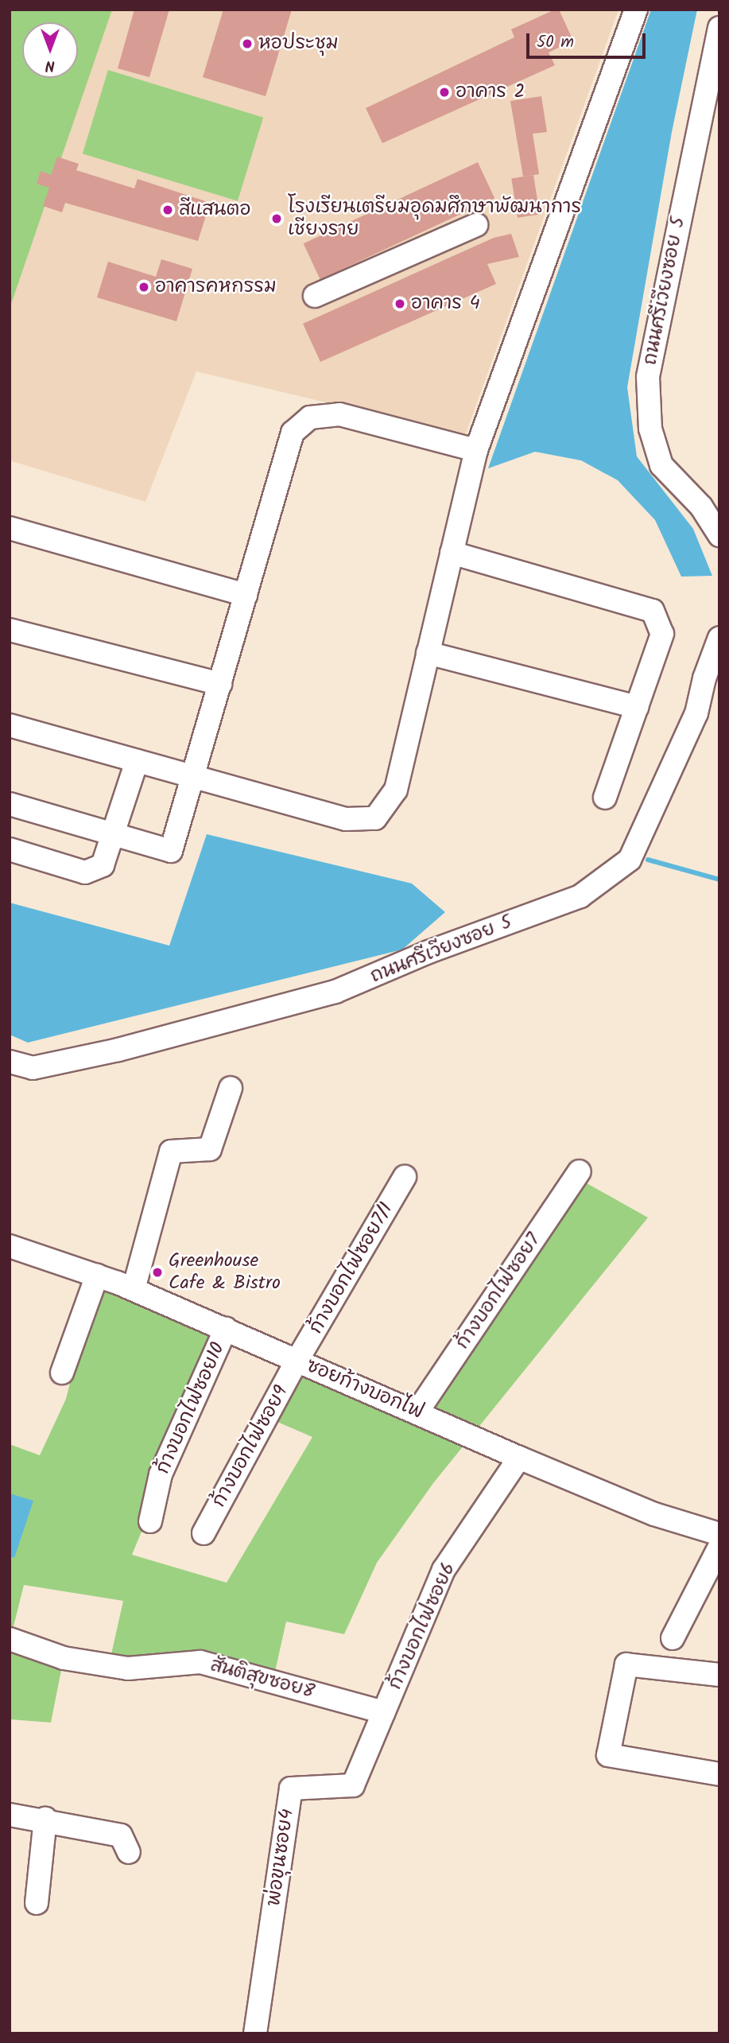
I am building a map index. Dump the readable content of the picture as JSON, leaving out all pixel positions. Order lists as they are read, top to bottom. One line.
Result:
{"streets":{"street":["ถนนศรีเวียงซอย 5","ก้างบอกไฟซอย7/1","ก้างบอกไฟซอย7","ซอยก้างบอกไฟ","ก้างบอกไฟซอย10","ก้างบอกไฟซอย9","ก้างบอกไฟซอย6","สันติสุขซอย8","พ่อขุนซอย4"]},"crossings":[["ก้างบอกไฟซอย7/1","ซอยก้างบอกไฟ"],["ก้างบอกไฟซอย7/1","ก้างบอกไฟซอย9"],["ก้างบอกไฟซอย7","ซอยก้างบอกไฟ"],["ซอยก้างบอกไฟ","ก้างบอกไฟซอย10"],["ซอยก้างบอกไฟ","ก้างบอกไฟซอย9"],["ซอยก้างบอกไฟ","ก้างบอกไฟซอย6"],["ก้างบอกไฟซอย6","สันติสุขซอย8"],["ก้างบอกไฟซอย6","พ่อขุนซอย4"],["สันติสุขซอย8","พ่อขุนซอย4"]],"places":["หอประชุม","อาคาร 2","สีแสนตอ","โรงเรียนเตรียมอุดมศึกษาพัฒนาการ เชียงราย","อาคารคหกรรม","อาคาร 4","Greenhouse Cafe & Bistro"],"scale_bar":"50 m","north":"bottom"}
